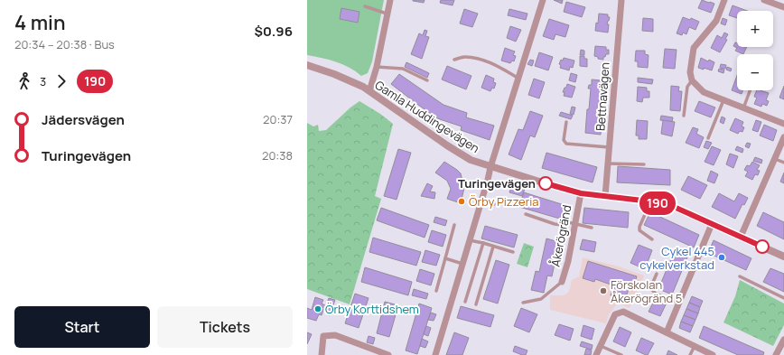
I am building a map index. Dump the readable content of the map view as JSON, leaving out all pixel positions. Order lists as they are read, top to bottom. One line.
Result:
{"streets":{"street":["Bettnavägen","Gamla Huddingevägen","Åkerögränd"]},"crossings":[["Bettnavägen","Gamla Huddingevägen"],["Gamla Huddingevägen","Åkerögränd"]],"places":["Turingevägen","Örby Pizzeria","Cykel 445 cykelverkstad","Förskolan Åkerögränd 5","Örby Korttidshem"],"lines":["bus line 190"],"page":{"heading":["4 min","20:34 – 20:38 · Bus","$0.96"],"on_map":"190","map_buttons":["+","−"],"legs":["3","190"],"list":[{"name":"Jädersvägen","value":"20:37"},{"name":"Turingevägen","value":"20:38"}],"buttons":["Start","Tickets"]}}
